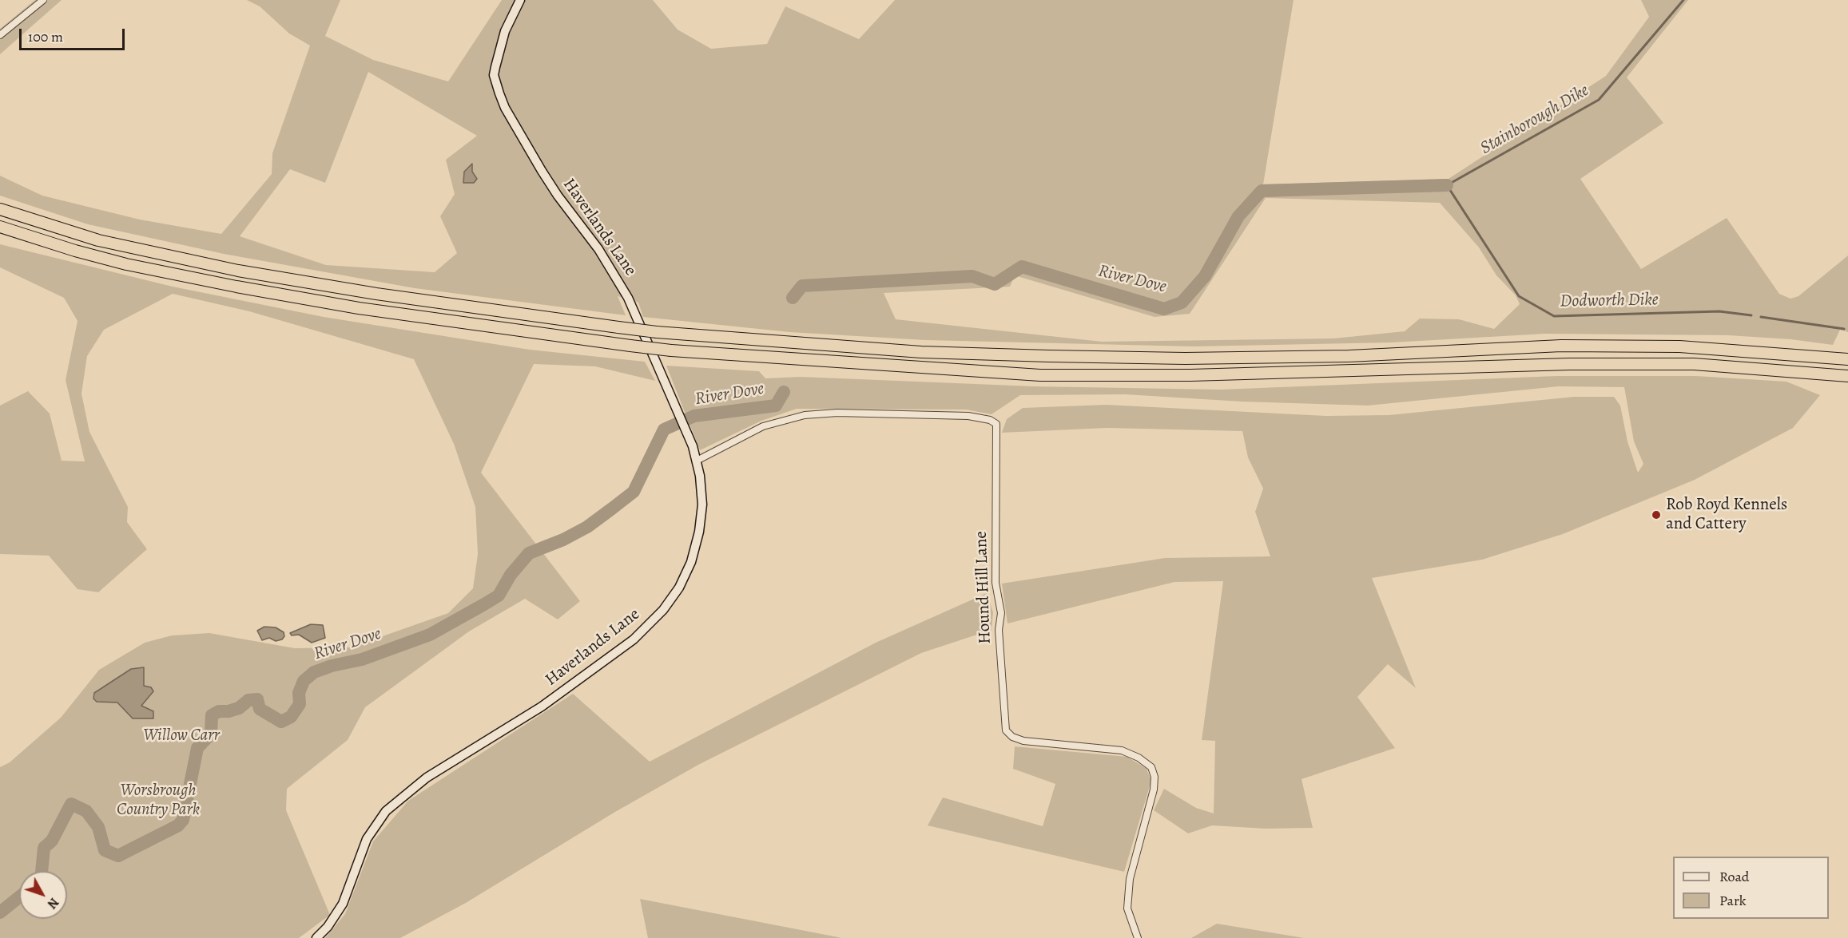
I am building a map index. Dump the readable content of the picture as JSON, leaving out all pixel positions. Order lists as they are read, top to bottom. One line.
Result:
{"streets":{"street":["Haverlands Lane","Hound Hill Lane"]},"crossings":[["Haverlands Lane","Hound Hill Lane"]],"water":["Stainborough Dike","River Dove","Dodworth Dike"],"parks":["Willow Carr","Worsbrough Country Park"],"places":["Rob Royd Kennels and Cattery"],"legend":["Road","Park"],"scale_bar":"100 m","north":"bottom right"}
